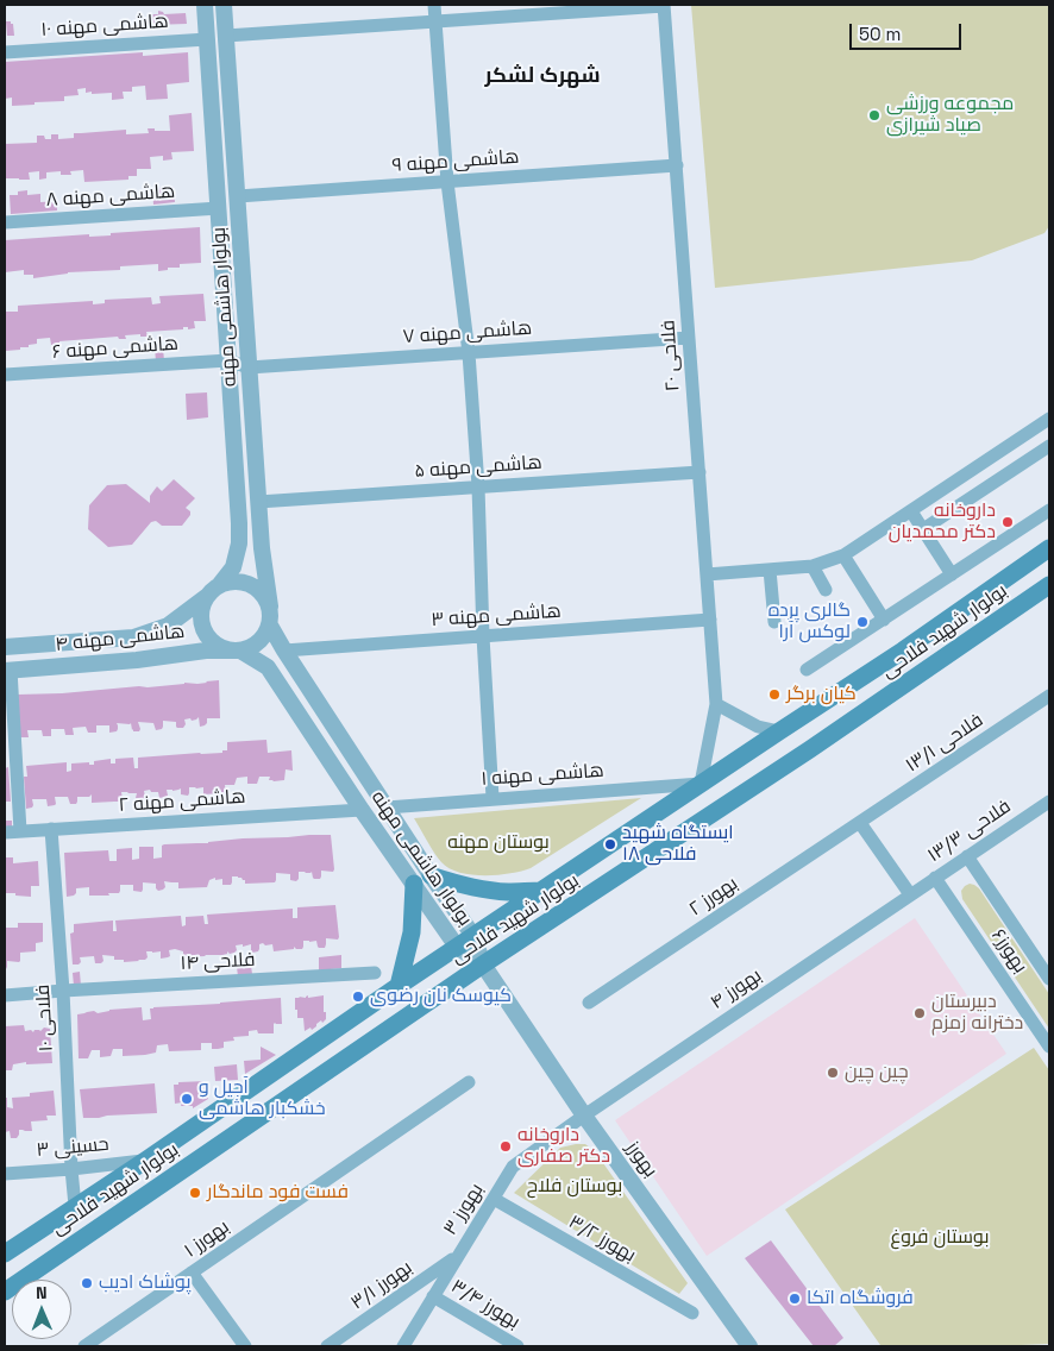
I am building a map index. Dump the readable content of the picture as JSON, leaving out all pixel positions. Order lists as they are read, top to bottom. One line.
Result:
{"streets":{"main road":["بولوار شهید فلاحی"],"street":["هاشمی مهنه ۱۰","هاشمی مهنه ۹","هاشمی مهنه ۸","بولوار هاشمی مهنه","هاشمی مهنه ۷","هاشمی مهنه ۶","فلاحی ۲۰","هاشمی مهنه ۵","هاشمی مهنه ۳","هاشمی مهنه ۴","فلاحی ۱۳/۱","هاشمی مهنه ۱","هاشمی مهنه ۲","فلاحی ۱۳/۳","بهورز ۲","بهورز۶","فلاحی ۱۴","بهورز ۴","فلاحی ۱۰","حسینی ۳","بهورز","بهورز ۳","بهورز ۱","بهورز ۳/۲","بهورز ۳/۱","بهورز ۳/۴"]},"crossings":[["هاشمی مهنه ۱۰","بولوار هاشمی مهنه"],["هاشمی مهنه ۹","بولوار هاشمی مهنه"],["هاشمی مهنه ۹","فلاحی ۲۰"],["هاشمی مهنه ۸","بولوار هاشمی مهنه"],["بولوار هاشمی مهنه","هاشمی مهنه ۷"],["بولوار هاشمی مهنه","هاشمی مهنه ۶"],["بولوار هاشمی مهنه","هاشمی مهنه ۵"],["بولوار هاشمی مهنه","هاشمی مهنه ۳"],["بولوار هاشمی مهنه","بولوار شهید فلاحی"],["بولوار هاشمی مهنه","هاشمی مهنه ۴"],["بولوار هاشمی مهنه","هاشمی مهنه ۱"],["بولوار هاشمی مهنه","هاشمی مهنه ۲"],["بولوار هاشمی مهنه","بهورز"],["هاشمی مهنه ۷","فلاحی ۲۰"],["فلاحی ۲۰","هاشمی مهنه ۵"],["فلاحی ۲۰","هاشمی مهنه ۳"],["فلاحی ۲۰","بولوار شهید فلاحی"],["فلاحی ۲۰","هاشمی مهنه ۱"],["بولوار شهید فلاحی","هاشمی مهنه ۱"],["بولوار شهید فلاحی","فلاحی ۱۰"],["بولوار شهید فلاحی","حسینی ۳"],["بولوار شهید فلاحی","بهورز"],["فلاحی ۱۳/۱","بهورز ۲"],["هاشمی مهنه ۲","فلاحی ۱۰"],["فلاحی ۱۳/۳","بهورز۶"],["فلاحی ۱۳/۳","بهورز ۴"],["فلاحی ۱۴","فلاحی ۱۰"],["بهورز ۴","بهورز"],["بهورز ۴","بهورز ۳"],["فلاحی ۱۰","حسینی ۳"],["بهورز","بهورز ۳"],["بهورز ۳","بهورز ۳/۲"],["بهورز ۳","بهورز ۳/۱"],["بهورز ۳","بهورز ۳/۴"]],"districts":["شهرک لشکر"],"parks":["بوستان مهنه","بوستان فلاح","بوستان فروغ"],"places":["مجموعه ورزشی صیاد شیرازی","داروخانه دکتر محمدیان","گالری پرده لوکس آرا","کیان برگر","ایستگاه شهید فلاحی ۱۸","کیوسک نان رضوی","دبیرستان دخترانه زمزم","چین چین","آجیل و خشکبار هاشمی","داروخانه دکتر صفاری","فست فود ماندگار","پوشاک ادیب","فروشگاه اتکا"],"scale_bar":"50 m","north":"top"}
